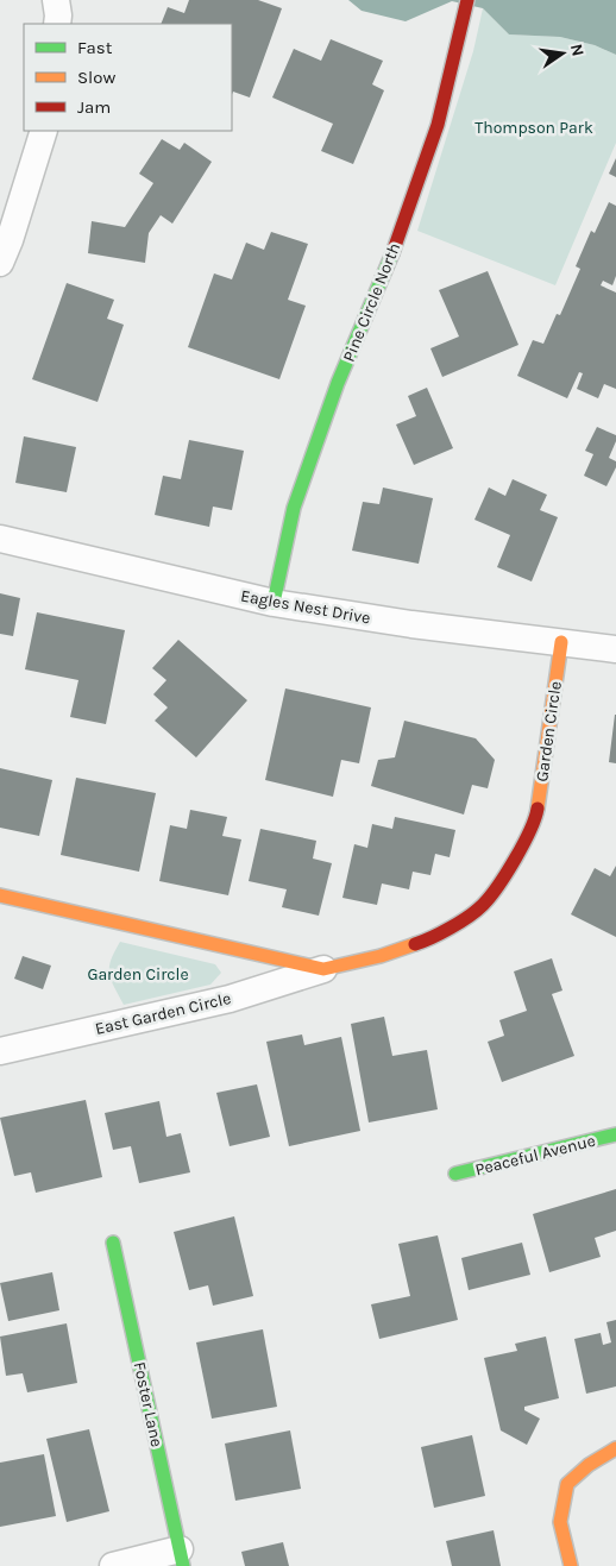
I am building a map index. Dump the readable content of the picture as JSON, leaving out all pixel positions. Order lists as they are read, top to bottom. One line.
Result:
{"streets":{"street":["Pine Circle North","Eagles Nest Drive","Garden Circle","East Garden Circle","Peaceful Avenue","Foster Lane"]},"crossings":[["Pine Circle North","Eagles Nest Drive"],["Eagles Nest Drive","Garden Circle"],["Garden Circle","East Garden Circle"]],"parks":["Thompson Park","Garden Circle"],"legend":["Fast","Slow","Jam"],"north":"right"}
